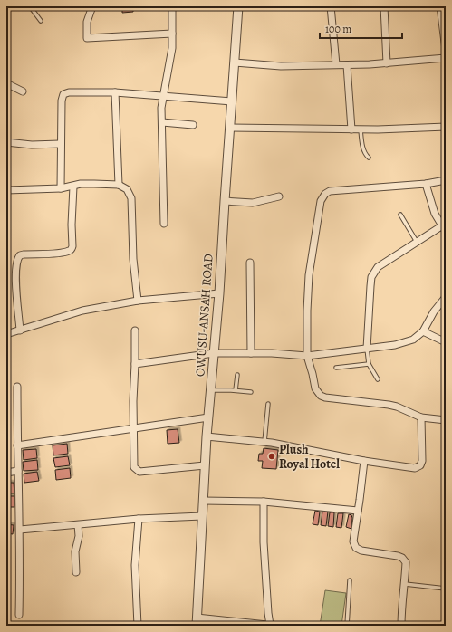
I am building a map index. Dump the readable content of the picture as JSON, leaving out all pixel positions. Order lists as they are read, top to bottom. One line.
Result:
{"streets":{"street":["OWUSU-ANSAH ROAD"]},"places":["Plush Royal Hotel"],"scale_bar":"100 m"}
